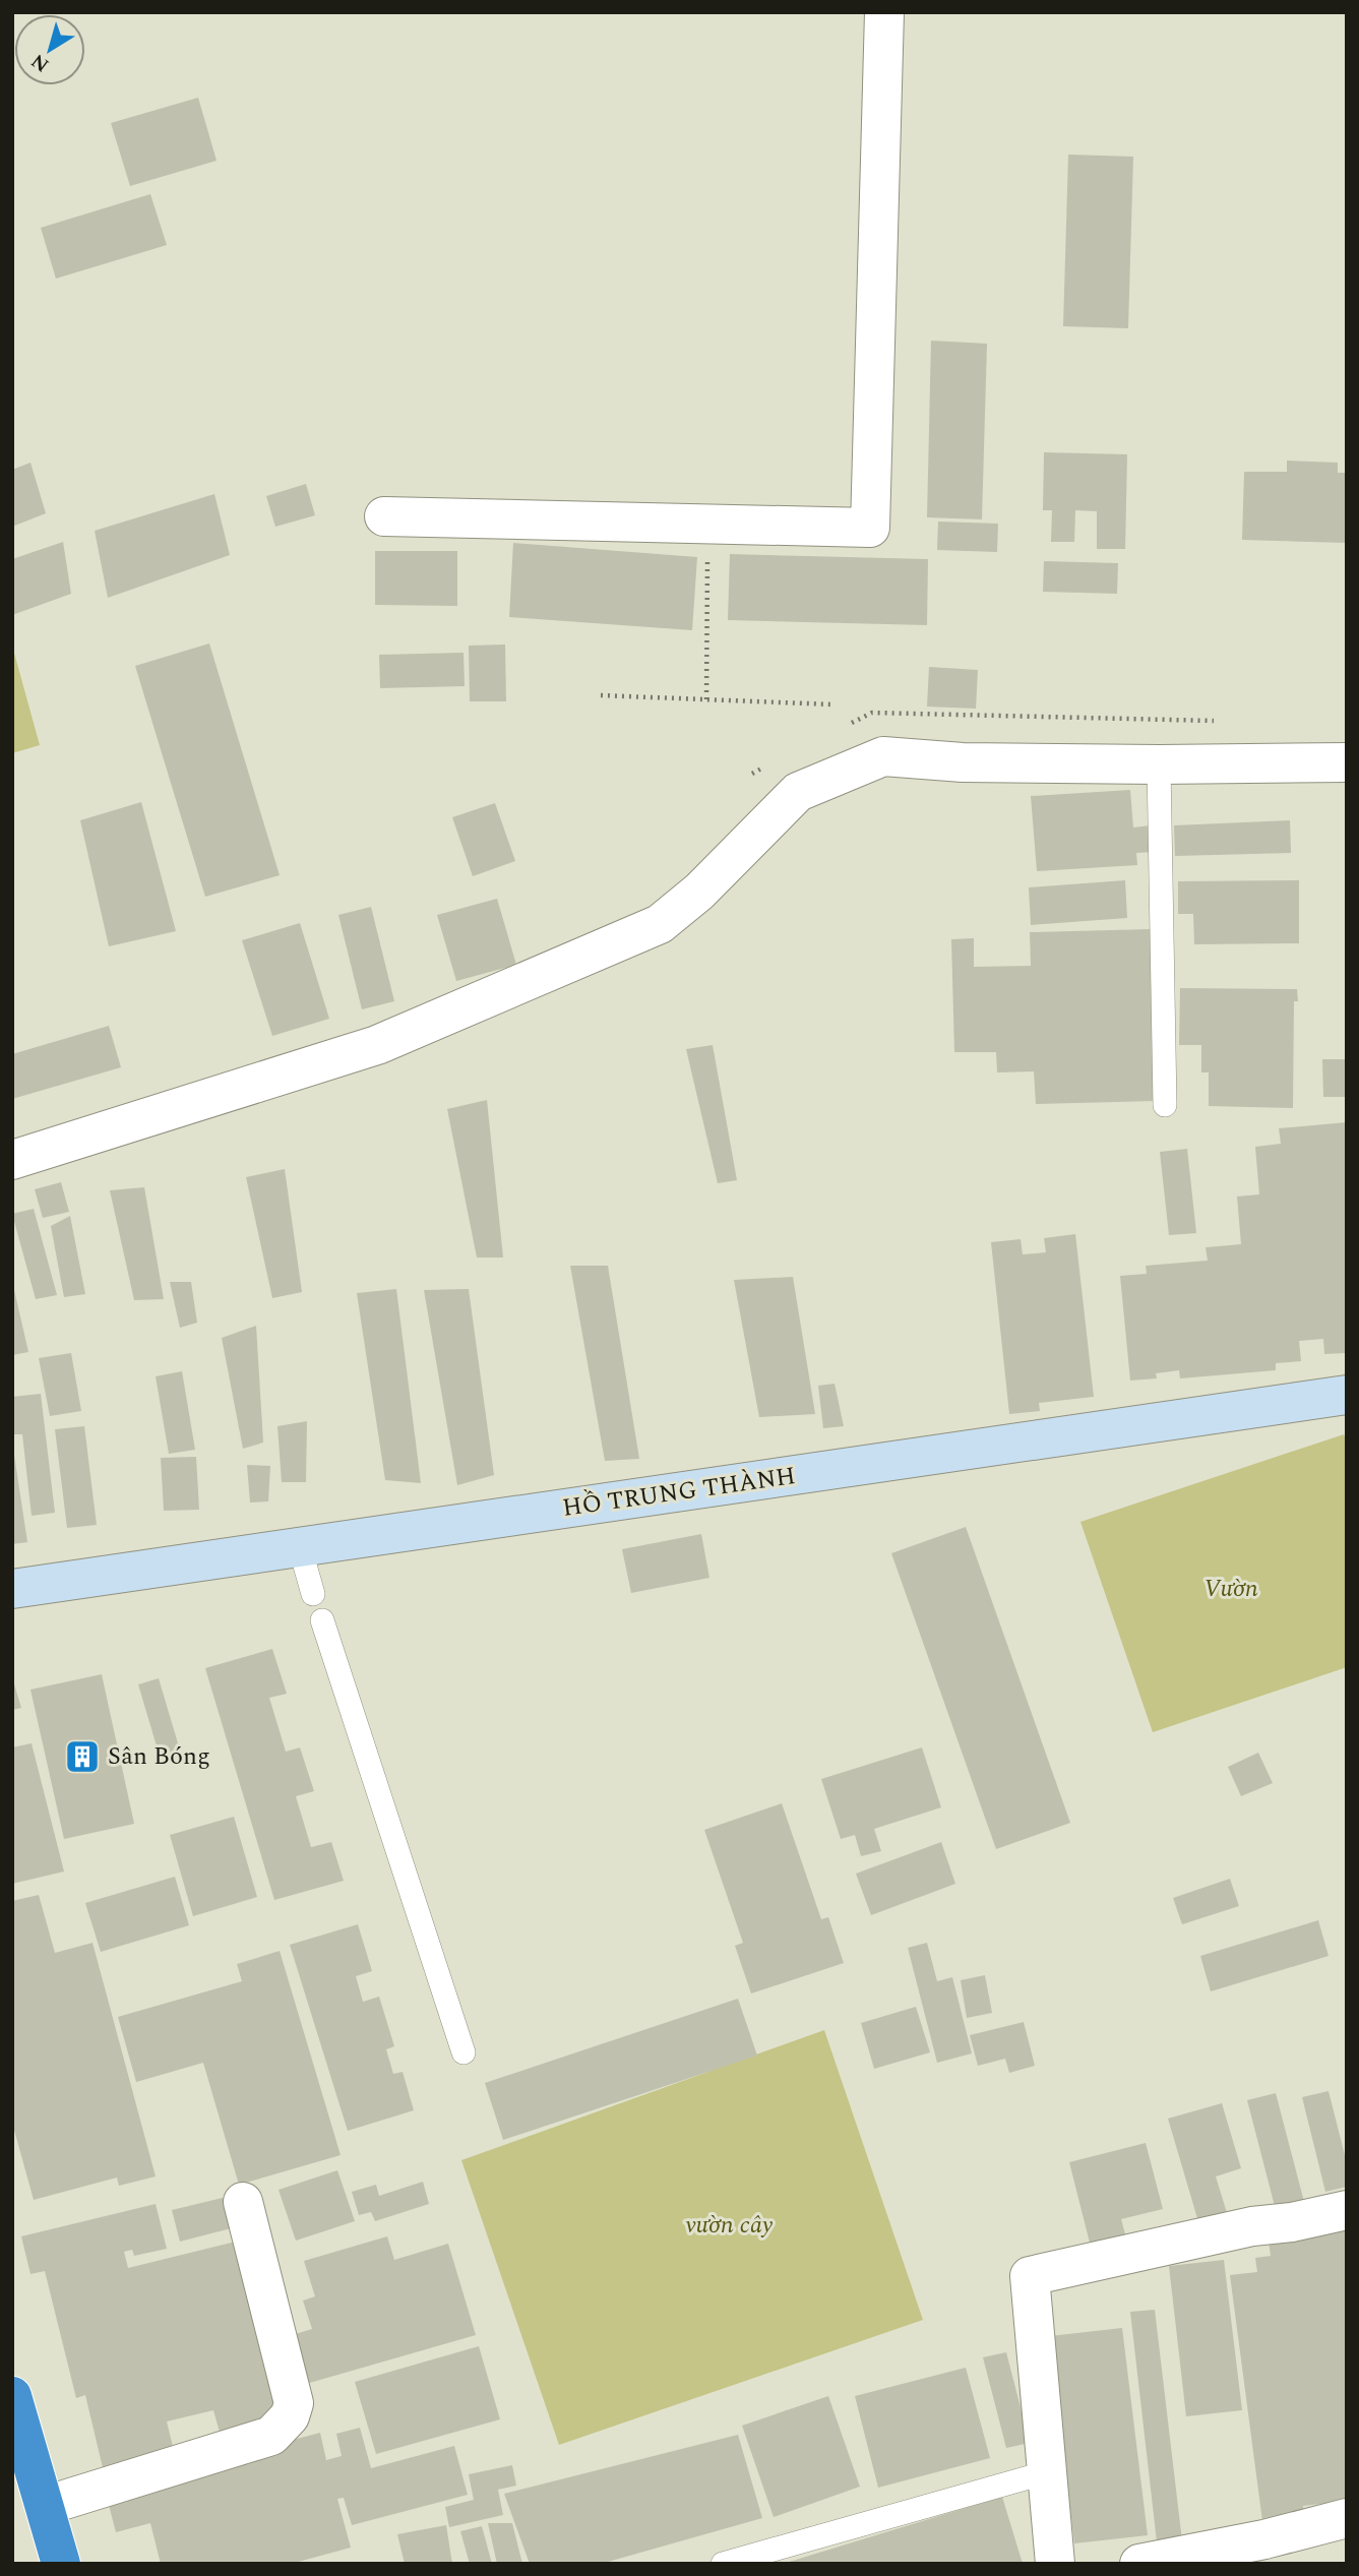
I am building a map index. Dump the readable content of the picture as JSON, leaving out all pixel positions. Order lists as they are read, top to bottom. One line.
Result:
{"streets":{"street":["HỒ TRUNG THÀNH"]},"parks":["Vườn","vườn cây"],"places":{"building":["Sân Bóng"]},"north":"bottom left"}
